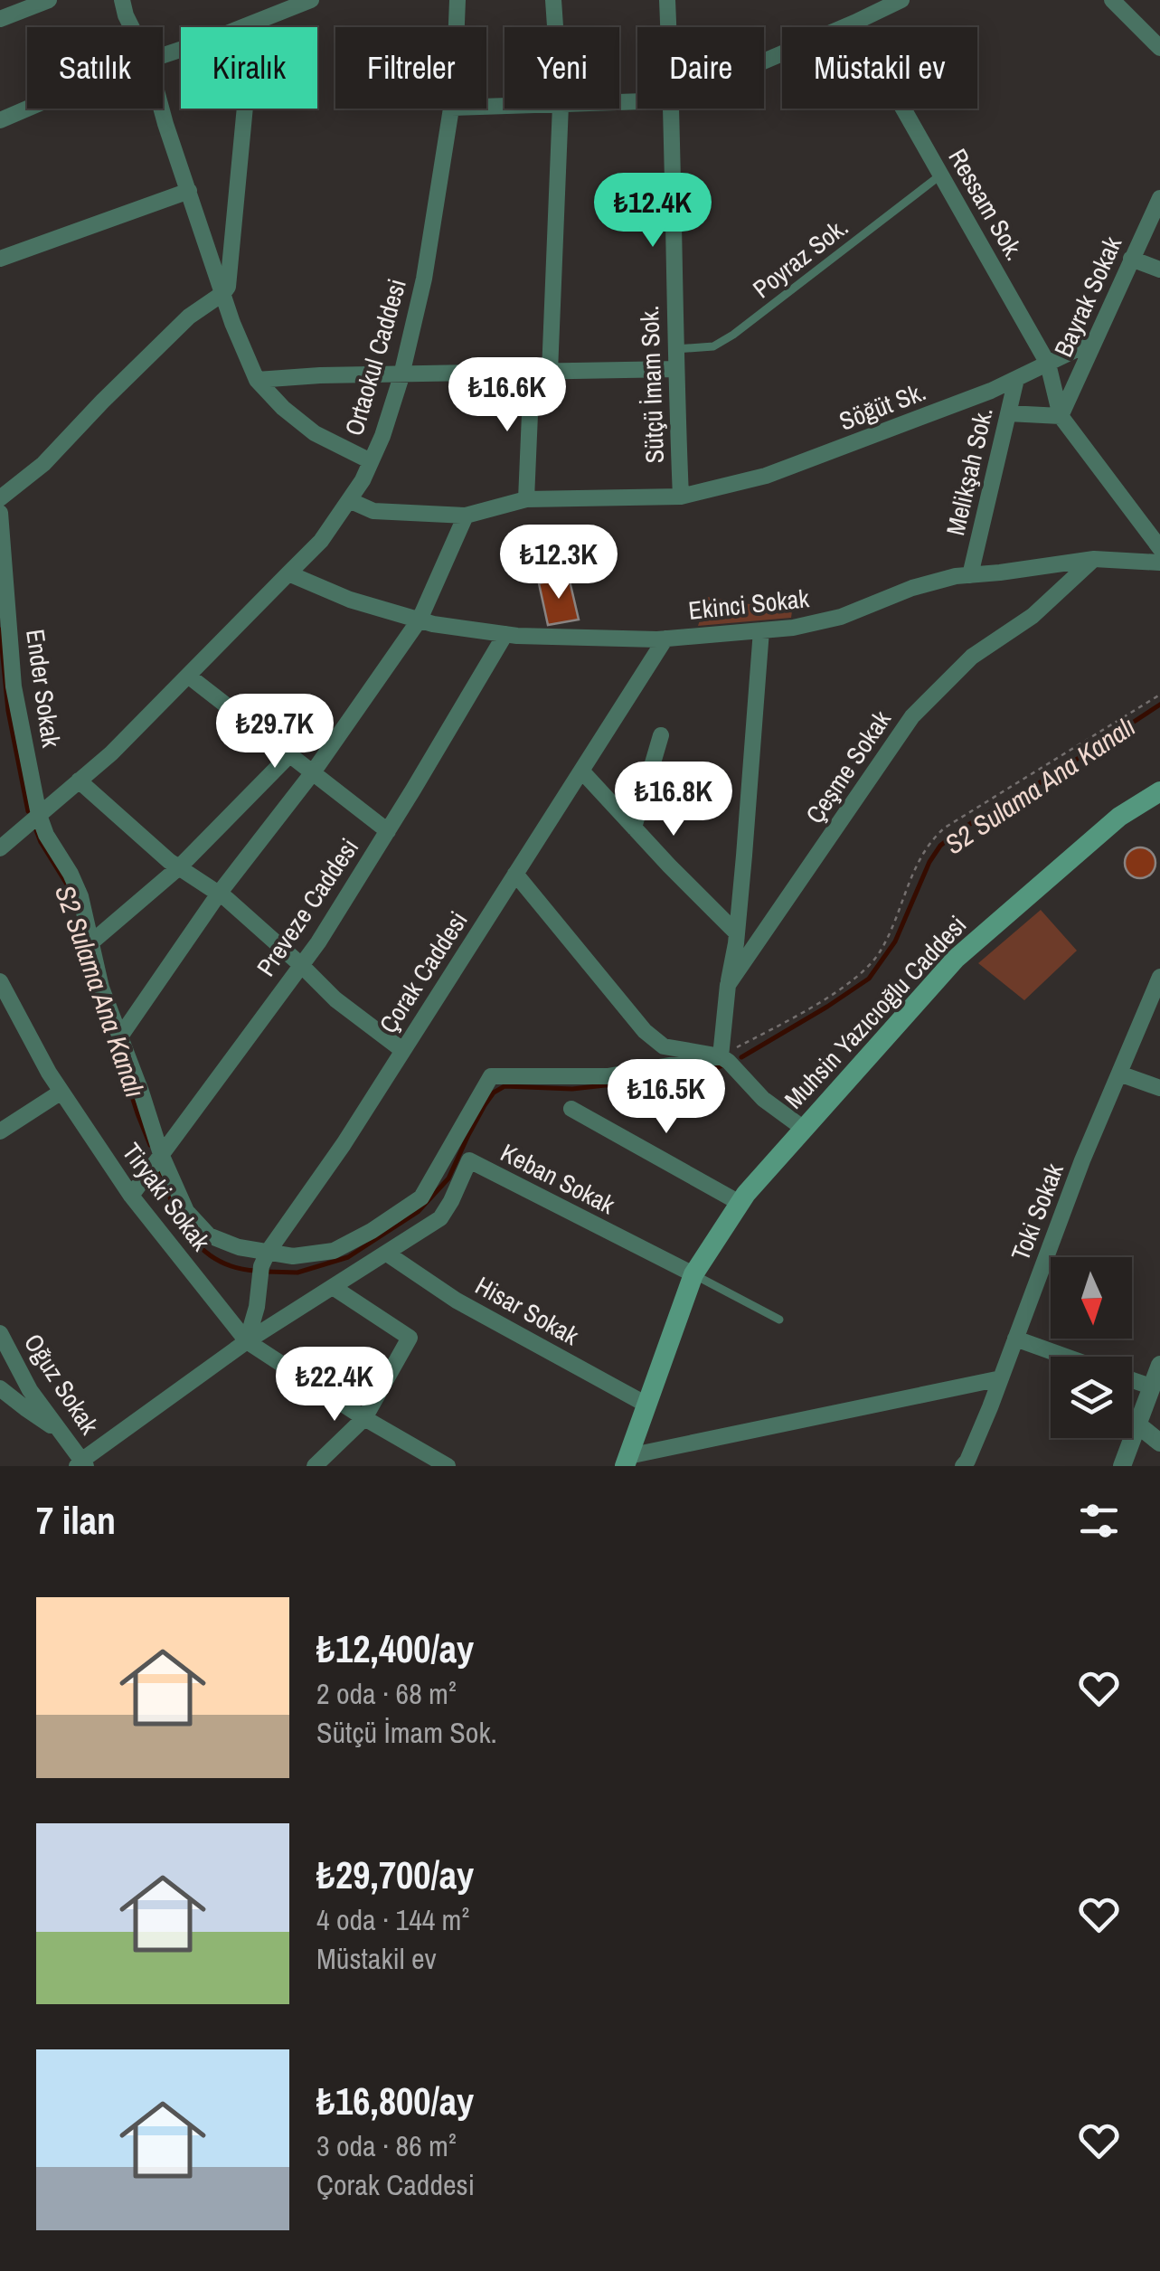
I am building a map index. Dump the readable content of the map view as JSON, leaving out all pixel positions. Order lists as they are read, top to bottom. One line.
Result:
{"streets":{"main road":["Muhsin Yazıcıoğlu Caddesi"],"street":["Ressam Sok.","Bayrak Sokak","Ortaokul Caddesi","Sütçü İmam Sok.","Söğüt Sk.","Melikşah Sok.","Ekinci Sokak","Ender Sokak","Çeşme Sokak","Preveze Caddesi","Çorak Caddesi","Keban Sokak","Tiryaki Sokak","Toki Sokak","Hisar Sokak","Oğuz Sokak"],"lane":["Poyraz Sok."]},"crossings":[["Ressam Sok.","Poyraz Sok."],["Ressam Sok.","Bayrak Sokak"],["Ressam Sok.","Söğüt Sk."],["Poyraz Sok.","Sütçü İmam Sok."],["Bayrak Sokak","Söğüt Sk."],["Ortaokul Caddesi","Ekinci Sokak"],["Ortaokul Caddesi","Ender Sokak"],["Sütçü İmam Sok.","Söğüt Sk."],["Söğüt Sk.","Melikşah Sok."],["Melikşah Sok.","Ekinci Sokak"],["Ekinci Sokak","Çeşme Sokak"],["Ekinci Sokak","Preveze Caddesi"],["Ekinci Sokak","Çorak Caddesi"],["Ender Sokak","Çeşme Sokak"],["Ender Sokak","Preveze Caddesi"],["Ender Sokak","Çorak Caddesi"],["Preveze Caddesi","Tiryaki Sokak"],["Çorak Caddesi","Keban Sokak"],["Çorak Caddesi","Tiryaki Sokak"],["Muhsin Yazıcıoğlu Caddesi","Keban Sokak"],["Muhsin Yazıcıoğlu Caddesi","Hisar Sokak"],["Keban Sokak","Tiryaki Sokak"],["Keban Sokak","Hisar Sokak"],["Keban Sokak","Oğuz Sokak"]],"water":["S2 Sulama Ana Kanalı"],"north":"bottom","page":{"chip":["Satılık","Kiralık","Filtreler","Yeni","Daire","Müstakil ev"],"price":["₺12.4K","₺16.6K","₺12.3K","₺29.7K","₺16.8K","₺16.5K","₺22.4K"],"heading":"7 ilan","list":[{"name":"₺12,400/ay","note":"2 oda · 68 m² · Sütçü İmam Sok."},{"name":"₺29,700/ay","note":"4 oda · 144 m² · Müstakil ev"},{"name":"₺16,800/ay","note":"3 oda · 86 m² · Çorak Caddesi"}]}}
